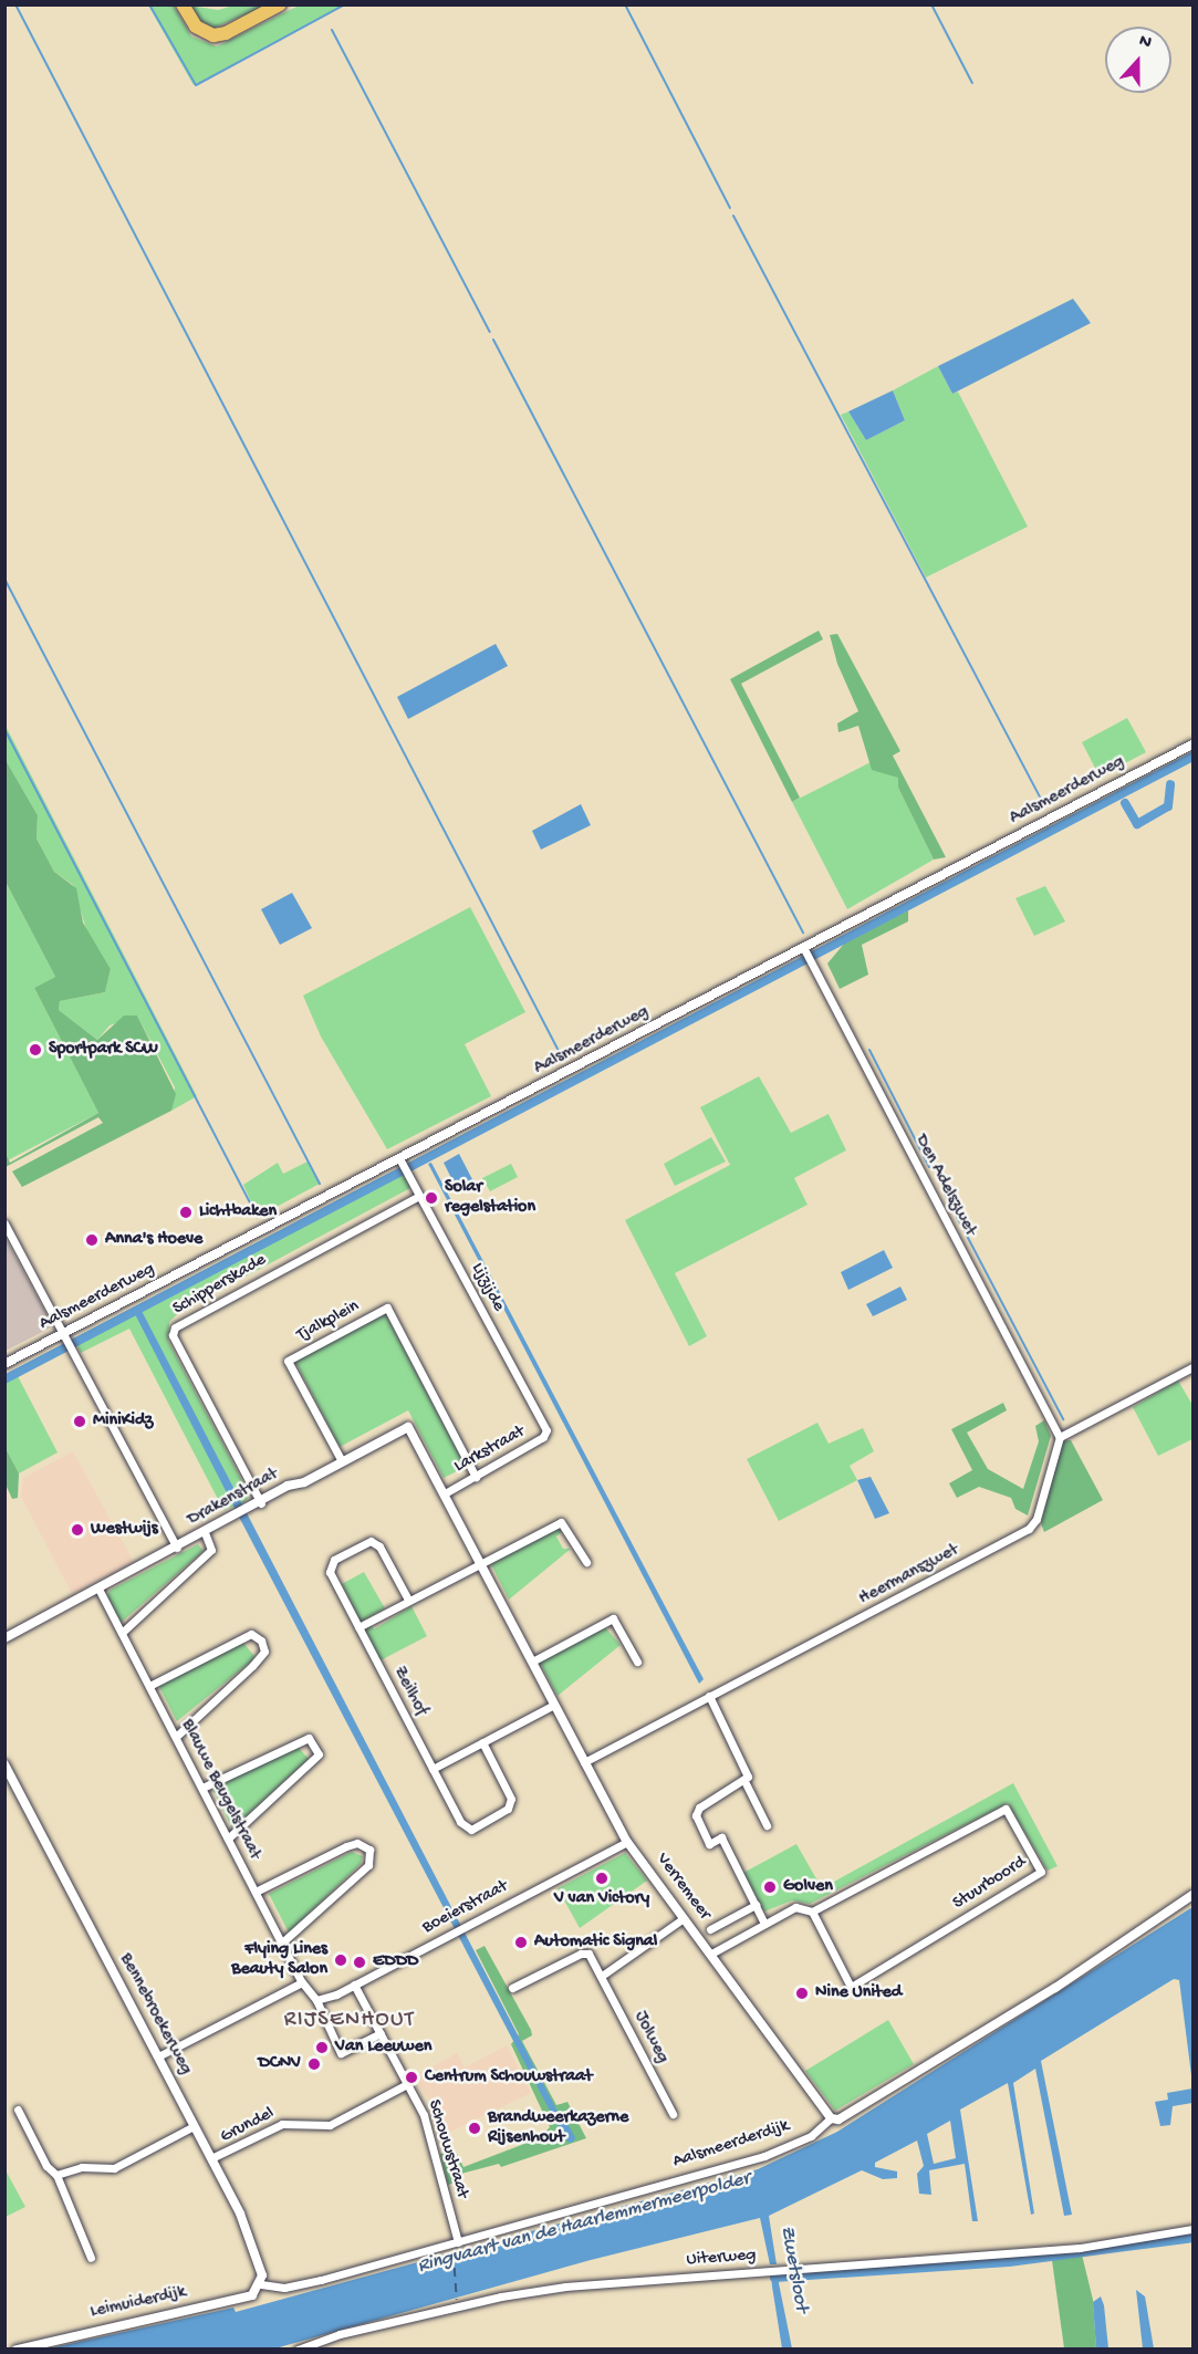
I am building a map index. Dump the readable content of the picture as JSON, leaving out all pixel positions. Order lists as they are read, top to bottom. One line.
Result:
{"streets":{"street":["Aalsmeerderweg","Den Adelszwet","Schipperskade","Lijzijde","Tjalkplein","Larkstraat","Drakenstraat","Heermanszwet","Zeilhof","Blauwe Beugelstraat","Stuurboord","Verremeer","Boeierstraat","Bennebroekerweg","Jolweg","Grundel","Aalsmeerderdijk","Schouwstraat","Uiterweg","Leimuiderdijk"]},"crossings":[["Aalsmeerderweg","Den Adelszwet"],["Aalsmeerderweg","Lijzijde"],["Den Adelszwet","Heermanszwet"],["Schipperskade","Lijzijde"],["Schipperskade","Drakenstraat"],["Lijzijde","Larkstraat"],["Tjalkplein","Larkstraat"],["Tjalkplein","Drakenstraat"],["Larkstraat","Verremeer"],["Drakenstraat","Blauwe Beugelstraat"],["Drakenstraat","Verremeer"],["Heermanszwet","Verremeer"],["Blauwe Beugelstraat","Boeierstraat"],["Blauwe Beugelstraat","Schouwstraat"],["Stuurboord","Verremeer"],["Verremeer","Boeierstraat"],["Verremeer","Aalsmeerderdijk"],["Boeierstraat","Schouwstraat"],["Bennebroekerweg","Grundel"],["Bennebroekerweg","Aalsmeerderdijk"],["Bennebroekerweg","Leimuiderdijk"],["Grundel","Schouwstraat"],["Aalsmeerderdijk","Schouwstraat"],["Aalsmeerderdijk","Leimuiderdijk"]],"districts":["RIJSENHOUT"],"water":["Ringvaart van de Haarlemmermeerpolder","Zwetsloot"],"places":["Sportpark SCW","Solar regelstation","Lichtbaken","Anna's Hoeve","MiniKidz","Westwijs","V van Victory","Golven","Automatic Signal","Flying Lines Beauty Salon","EDDD","Nine United","Van Leeuwen","DCNV","Centrum Schouwstraat","Brandweerkazerne Rijsenhout"],"north":"top"}
